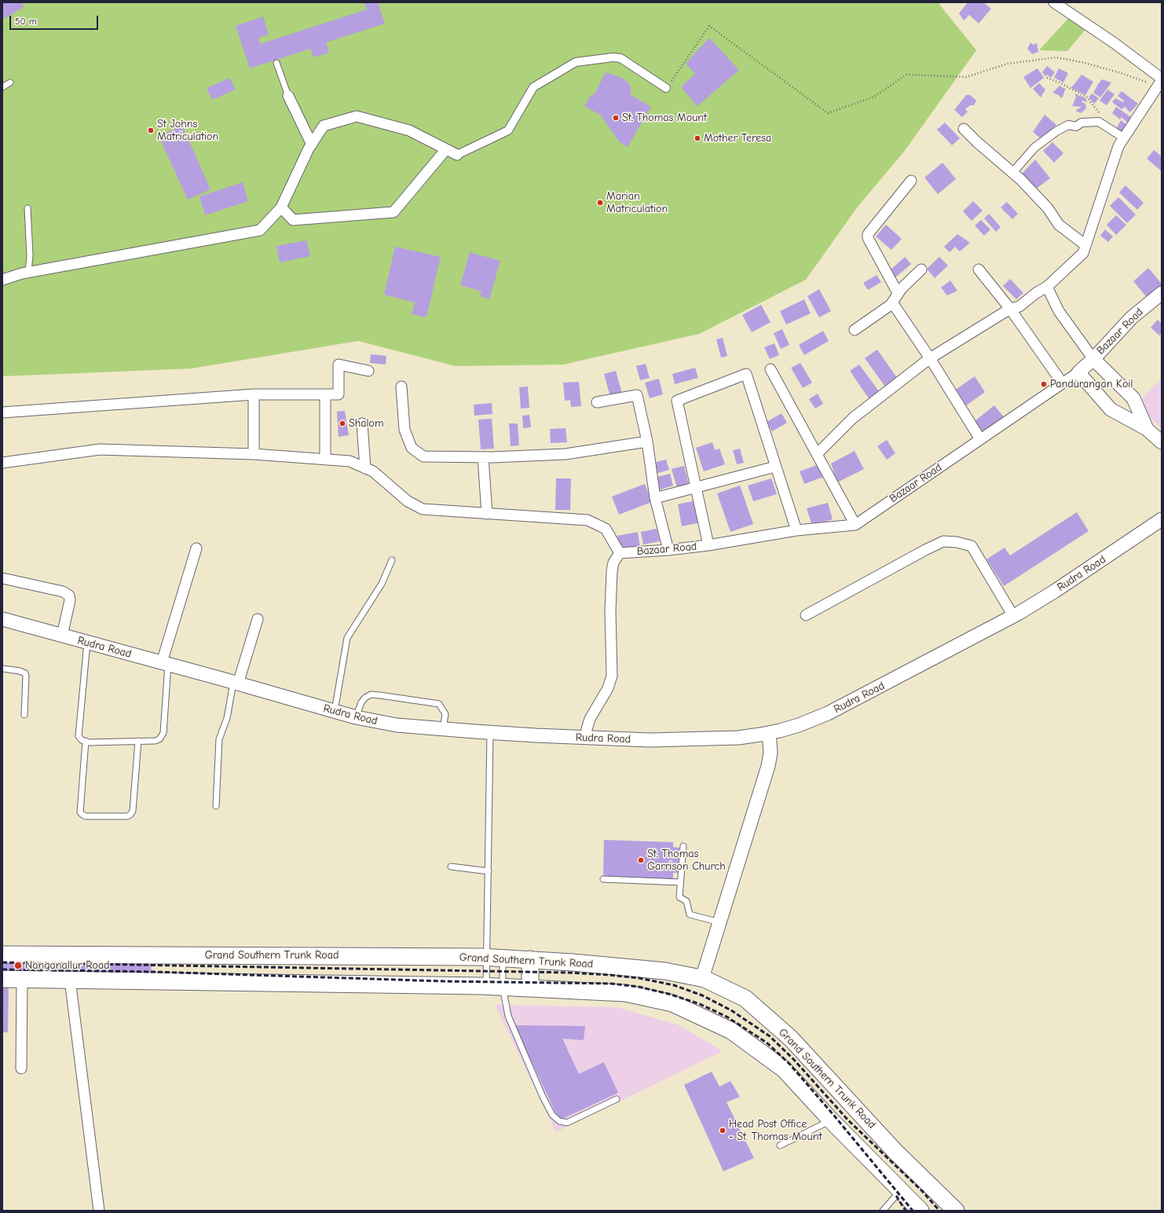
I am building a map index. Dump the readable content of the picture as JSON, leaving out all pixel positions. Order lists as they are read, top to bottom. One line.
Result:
{"streets":{"main road":["Grand Southern Trunk Road"],"street":["Bazaar Road","Rudra Road"]},"places":["St. Thomas Mount","St Johns Matriculation","Mother Teresa","Marian Matriculation","Pandurangan Koil","Shalom","St. Thomas Garrison Church","Nanganallur Road","Head Post Office - St. Thomas Mount"],"scale_bar":"50 m"}
